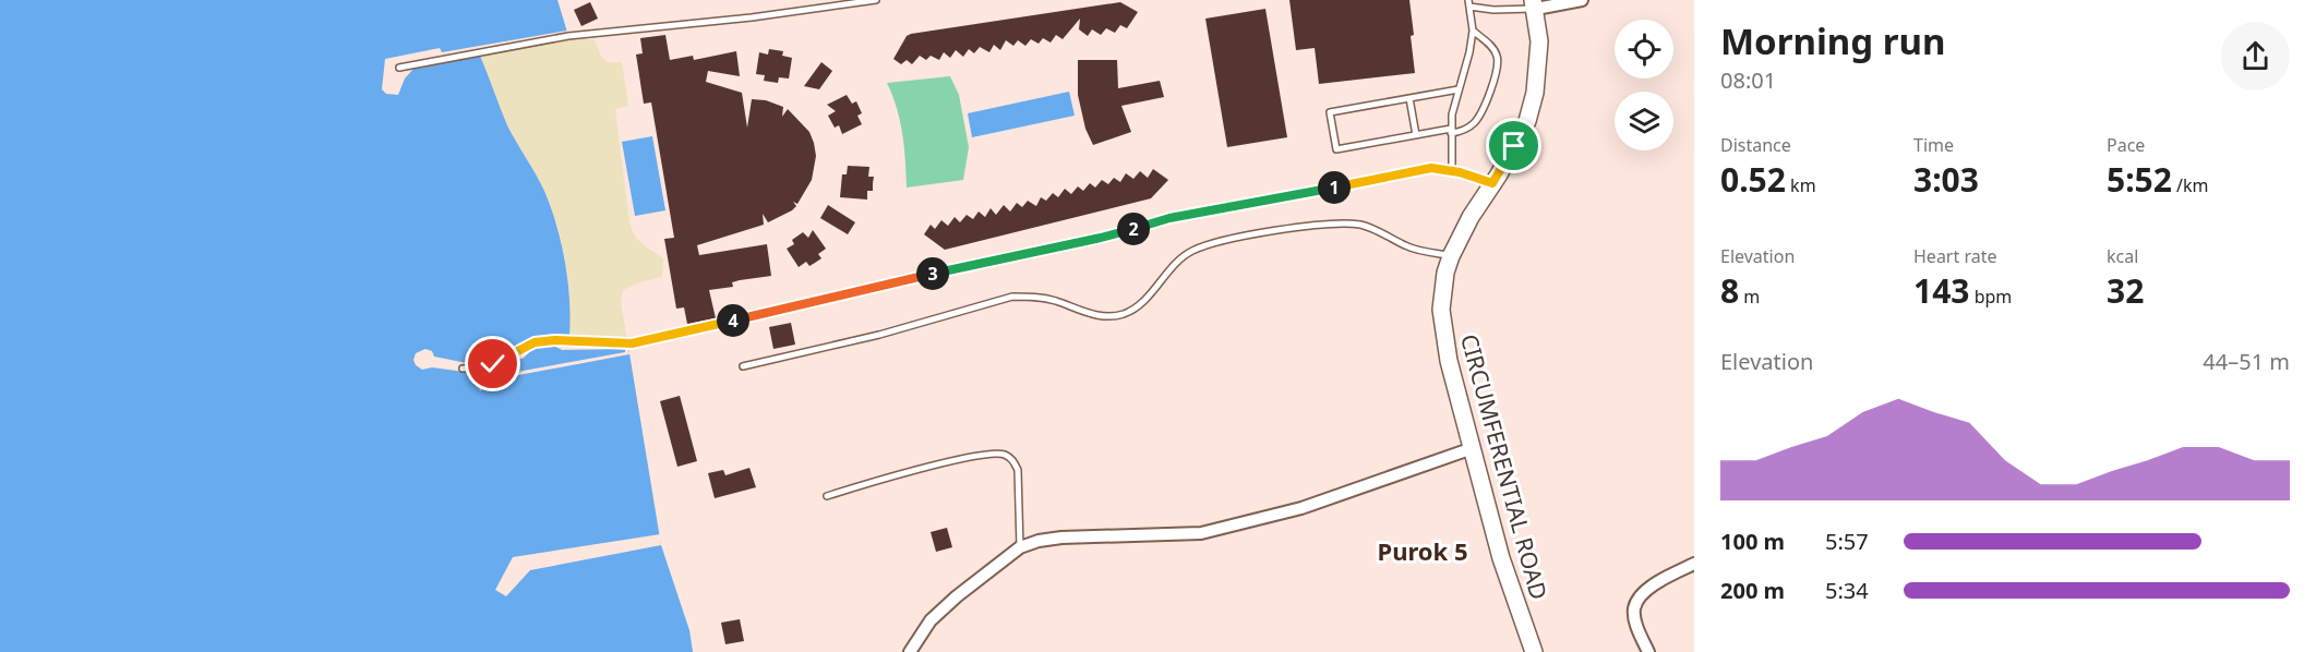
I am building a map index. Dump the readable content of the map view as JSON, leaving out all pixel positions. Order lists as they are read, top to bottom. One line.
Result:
{"streets":{"main road":["CIRCUMFERENTIAL ROAD"]},"districts":["Purok 5"],"page":{"heading":["Morning run","08:01"],"stats":[["Distance","0.52 km"],["Time","3:03"],["Pace","5:52 /km"],["Elevation","8 m"],["Heart rate","143 bpm"],["kcal","32"]],"pins":["1","2","3","4"],"chart":["Elevation","44–51 m"],"list":[{"name":"100 m","note":"5:57"},{"name":"200 m","note":"5:34"}]}}
